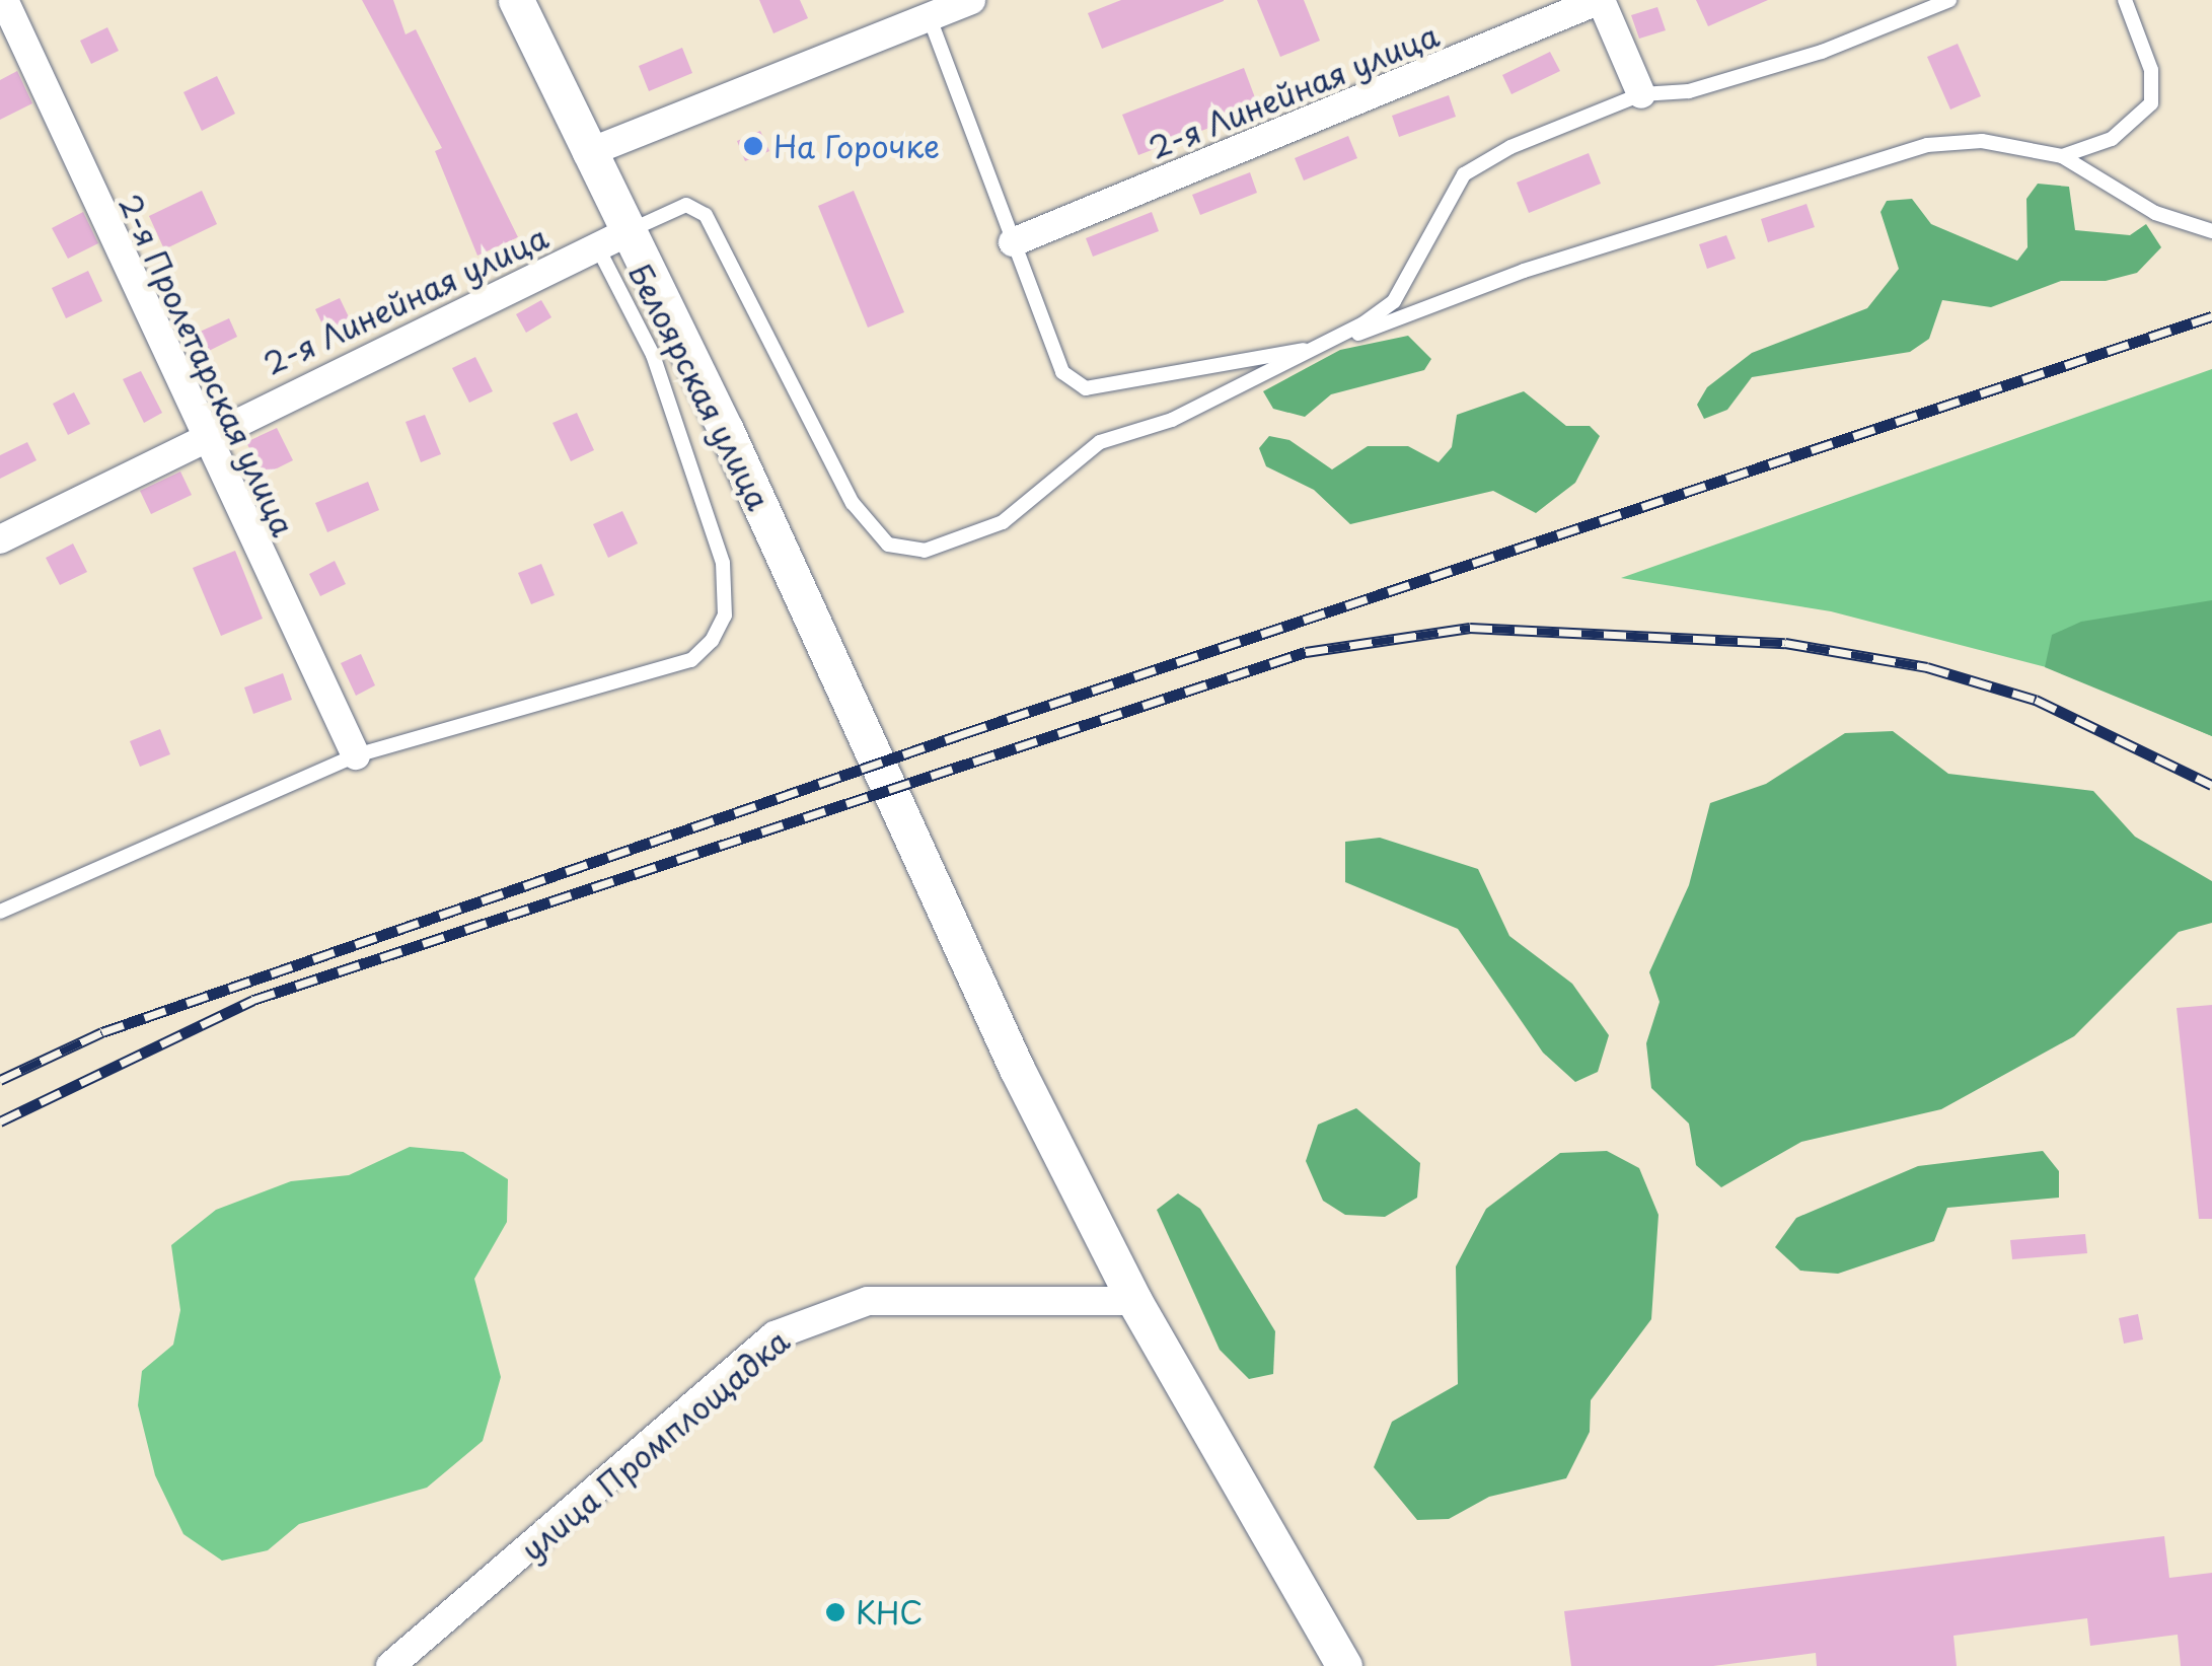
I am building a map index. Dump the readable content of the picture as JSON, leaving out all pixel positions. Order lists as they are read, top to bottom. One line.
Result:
{"streets":{"street":["2-я Линейная улица","2-я Пролетарская улица","Белоярская улица","улица Промплощадка"]},"crossings":[["2-я Линейная улица","2-я Пролетарская улица"],["2-я Линейная улица","Белоярская улица"],["Белоярская улица","улица Промплощадка"]],"places":["На Горочке","КНС"]}
